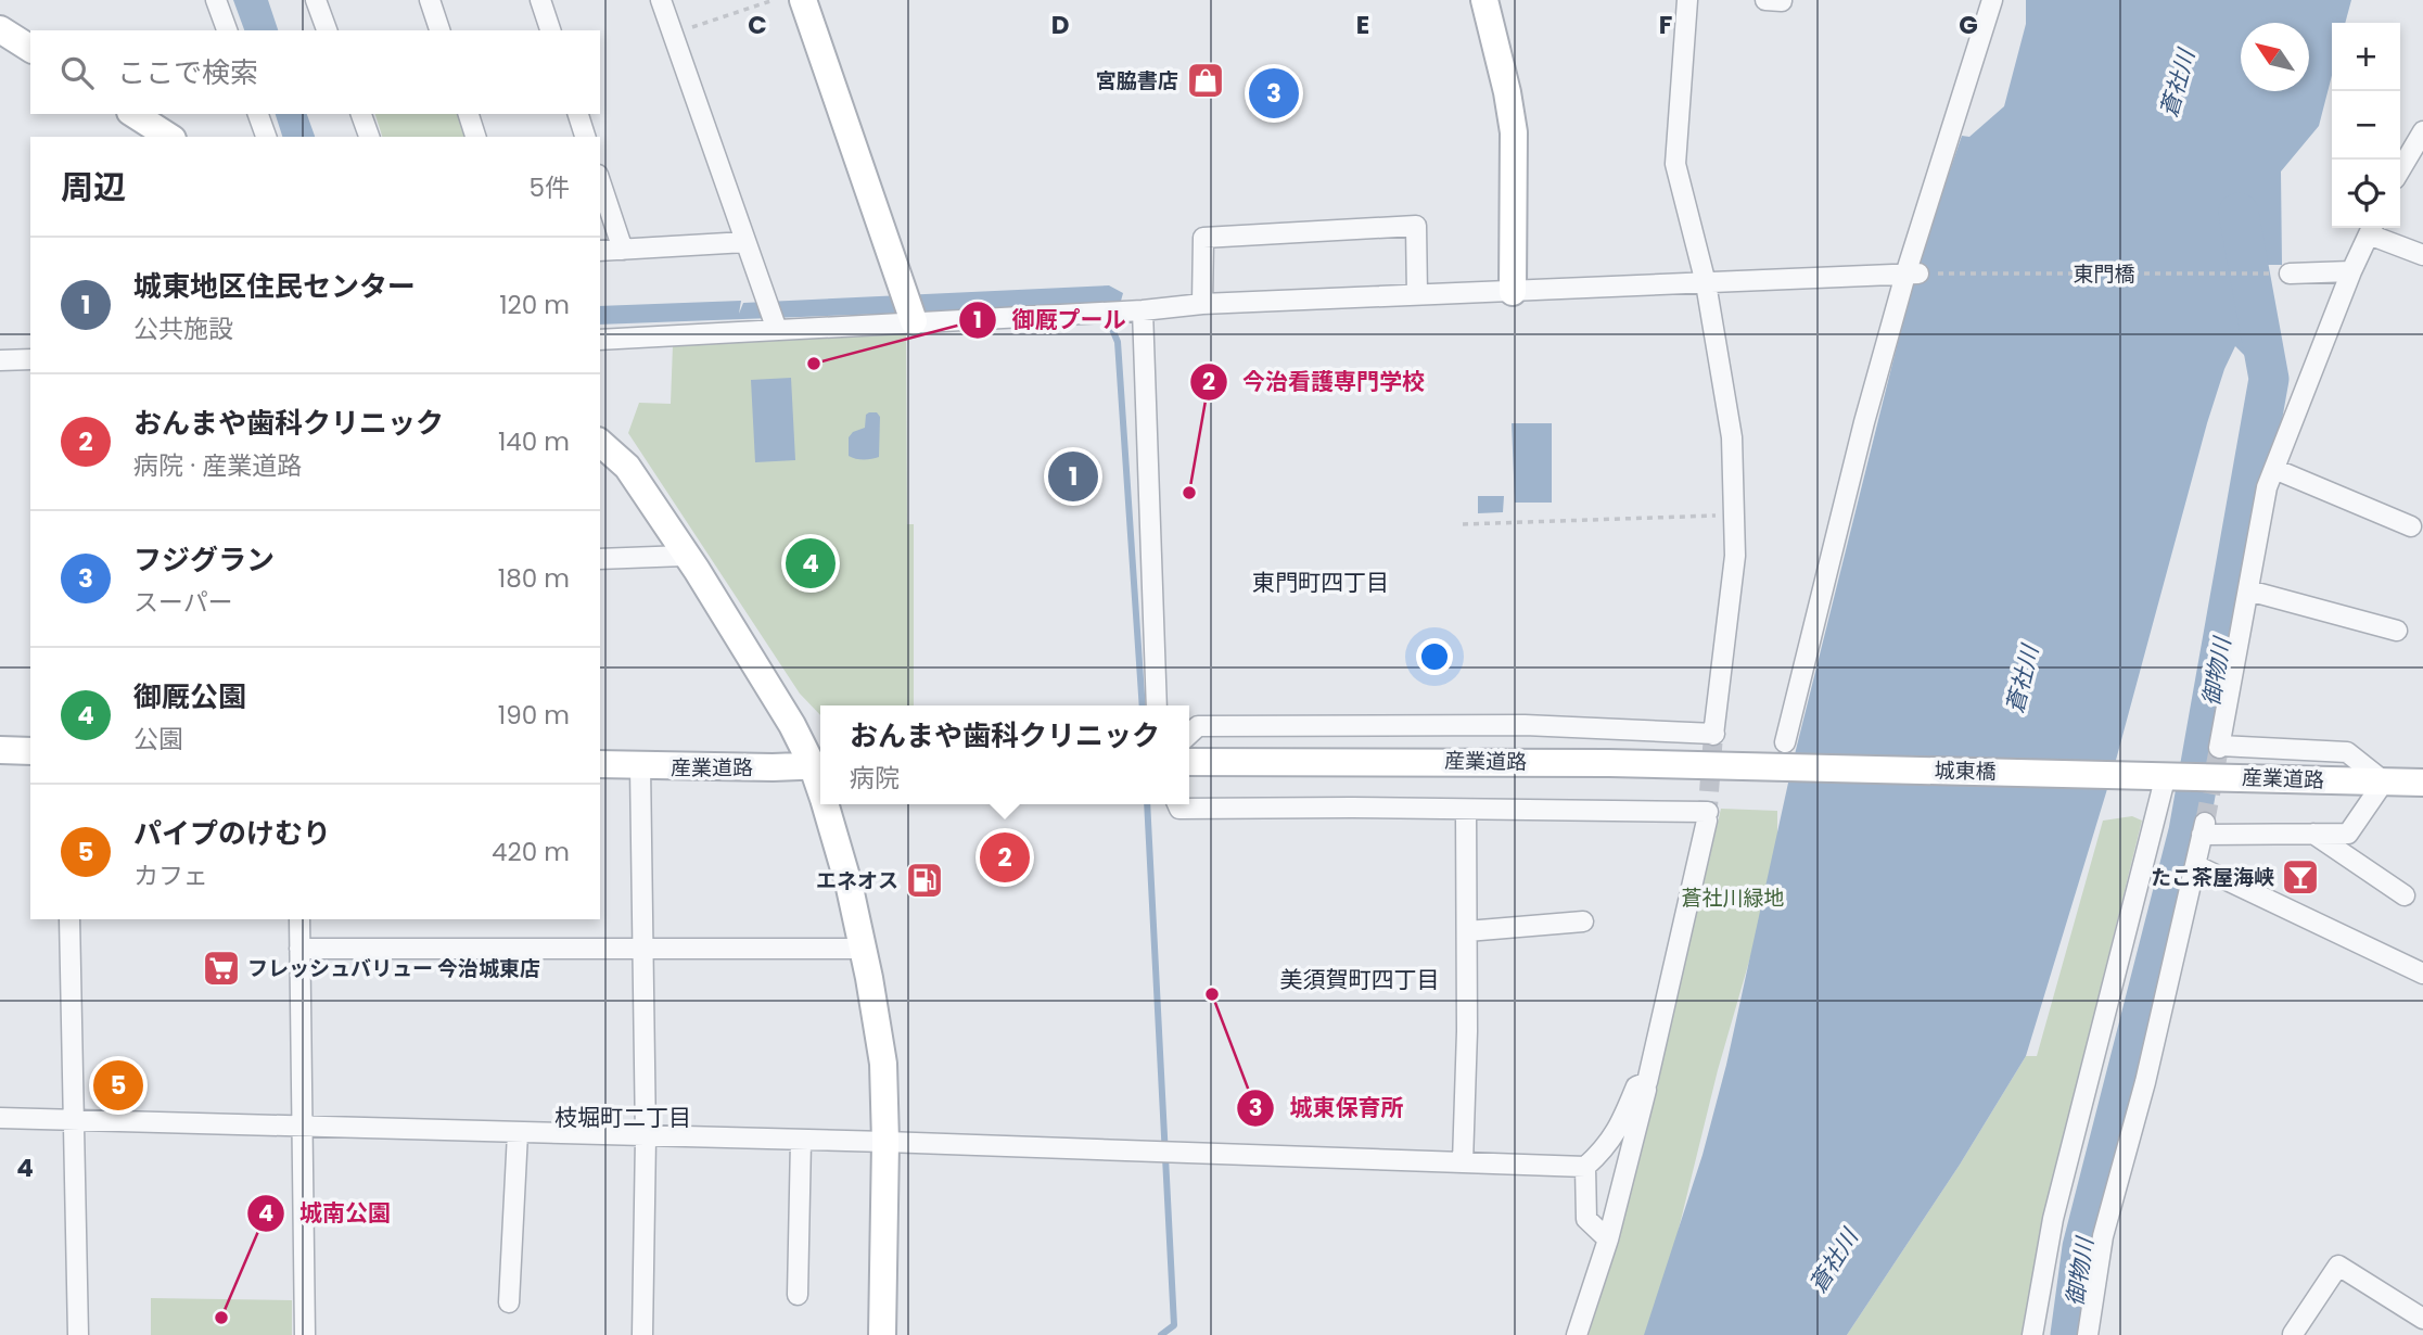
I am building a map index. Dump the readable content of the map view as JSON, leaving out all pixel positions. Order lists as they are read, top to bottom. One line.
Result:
{"streets":{"street":["産業道路","城東橋"],"path":["東門橋"]},"crossings":[["産業道路","城東橋"]],"districts":["東門町四丁目","美須賀町四丁目","枝堀町二丁目"],"water":["蒼社川","御物川"],"parks":["蒼社川緑地"],"places":{"shop":["宮脇書店"],"other":["御厩プール","今治看護専門学校","城東保育所","城南公園"],"bar":["たこ茶屋海峡"],"fuel station":["エネオス"],"supermarket":["フレッシュバリュー 今治城東店"]},"north":"top left","page":{"map_buttons":["+","−"],"search":"ここで検索","pins":["3","1","4","2","5"],"heading":["周辺","5件"],"list":[{"mark":"1","name":"城東地区住民センター","note":"公共施設","value":"120 m"},{"mark":"2","name":"おんまや歯科クリニック","note":"病院 · 産業道路","value":"140 m"},{"mark":"3","name":"フジグラン","note":"スーパー","value":"180 m"},{"mark":"4","name":"御厩公園","note":"公園","value":"190 m"},{"mark":"5","name":"パイプのけむり","note":"カフェ","value":"420 m"}],"popup":["おんまや歯科クリニック","病院"]},"grid":{"columns":["C","D","E","F","G"],"rows":["4"]}}
